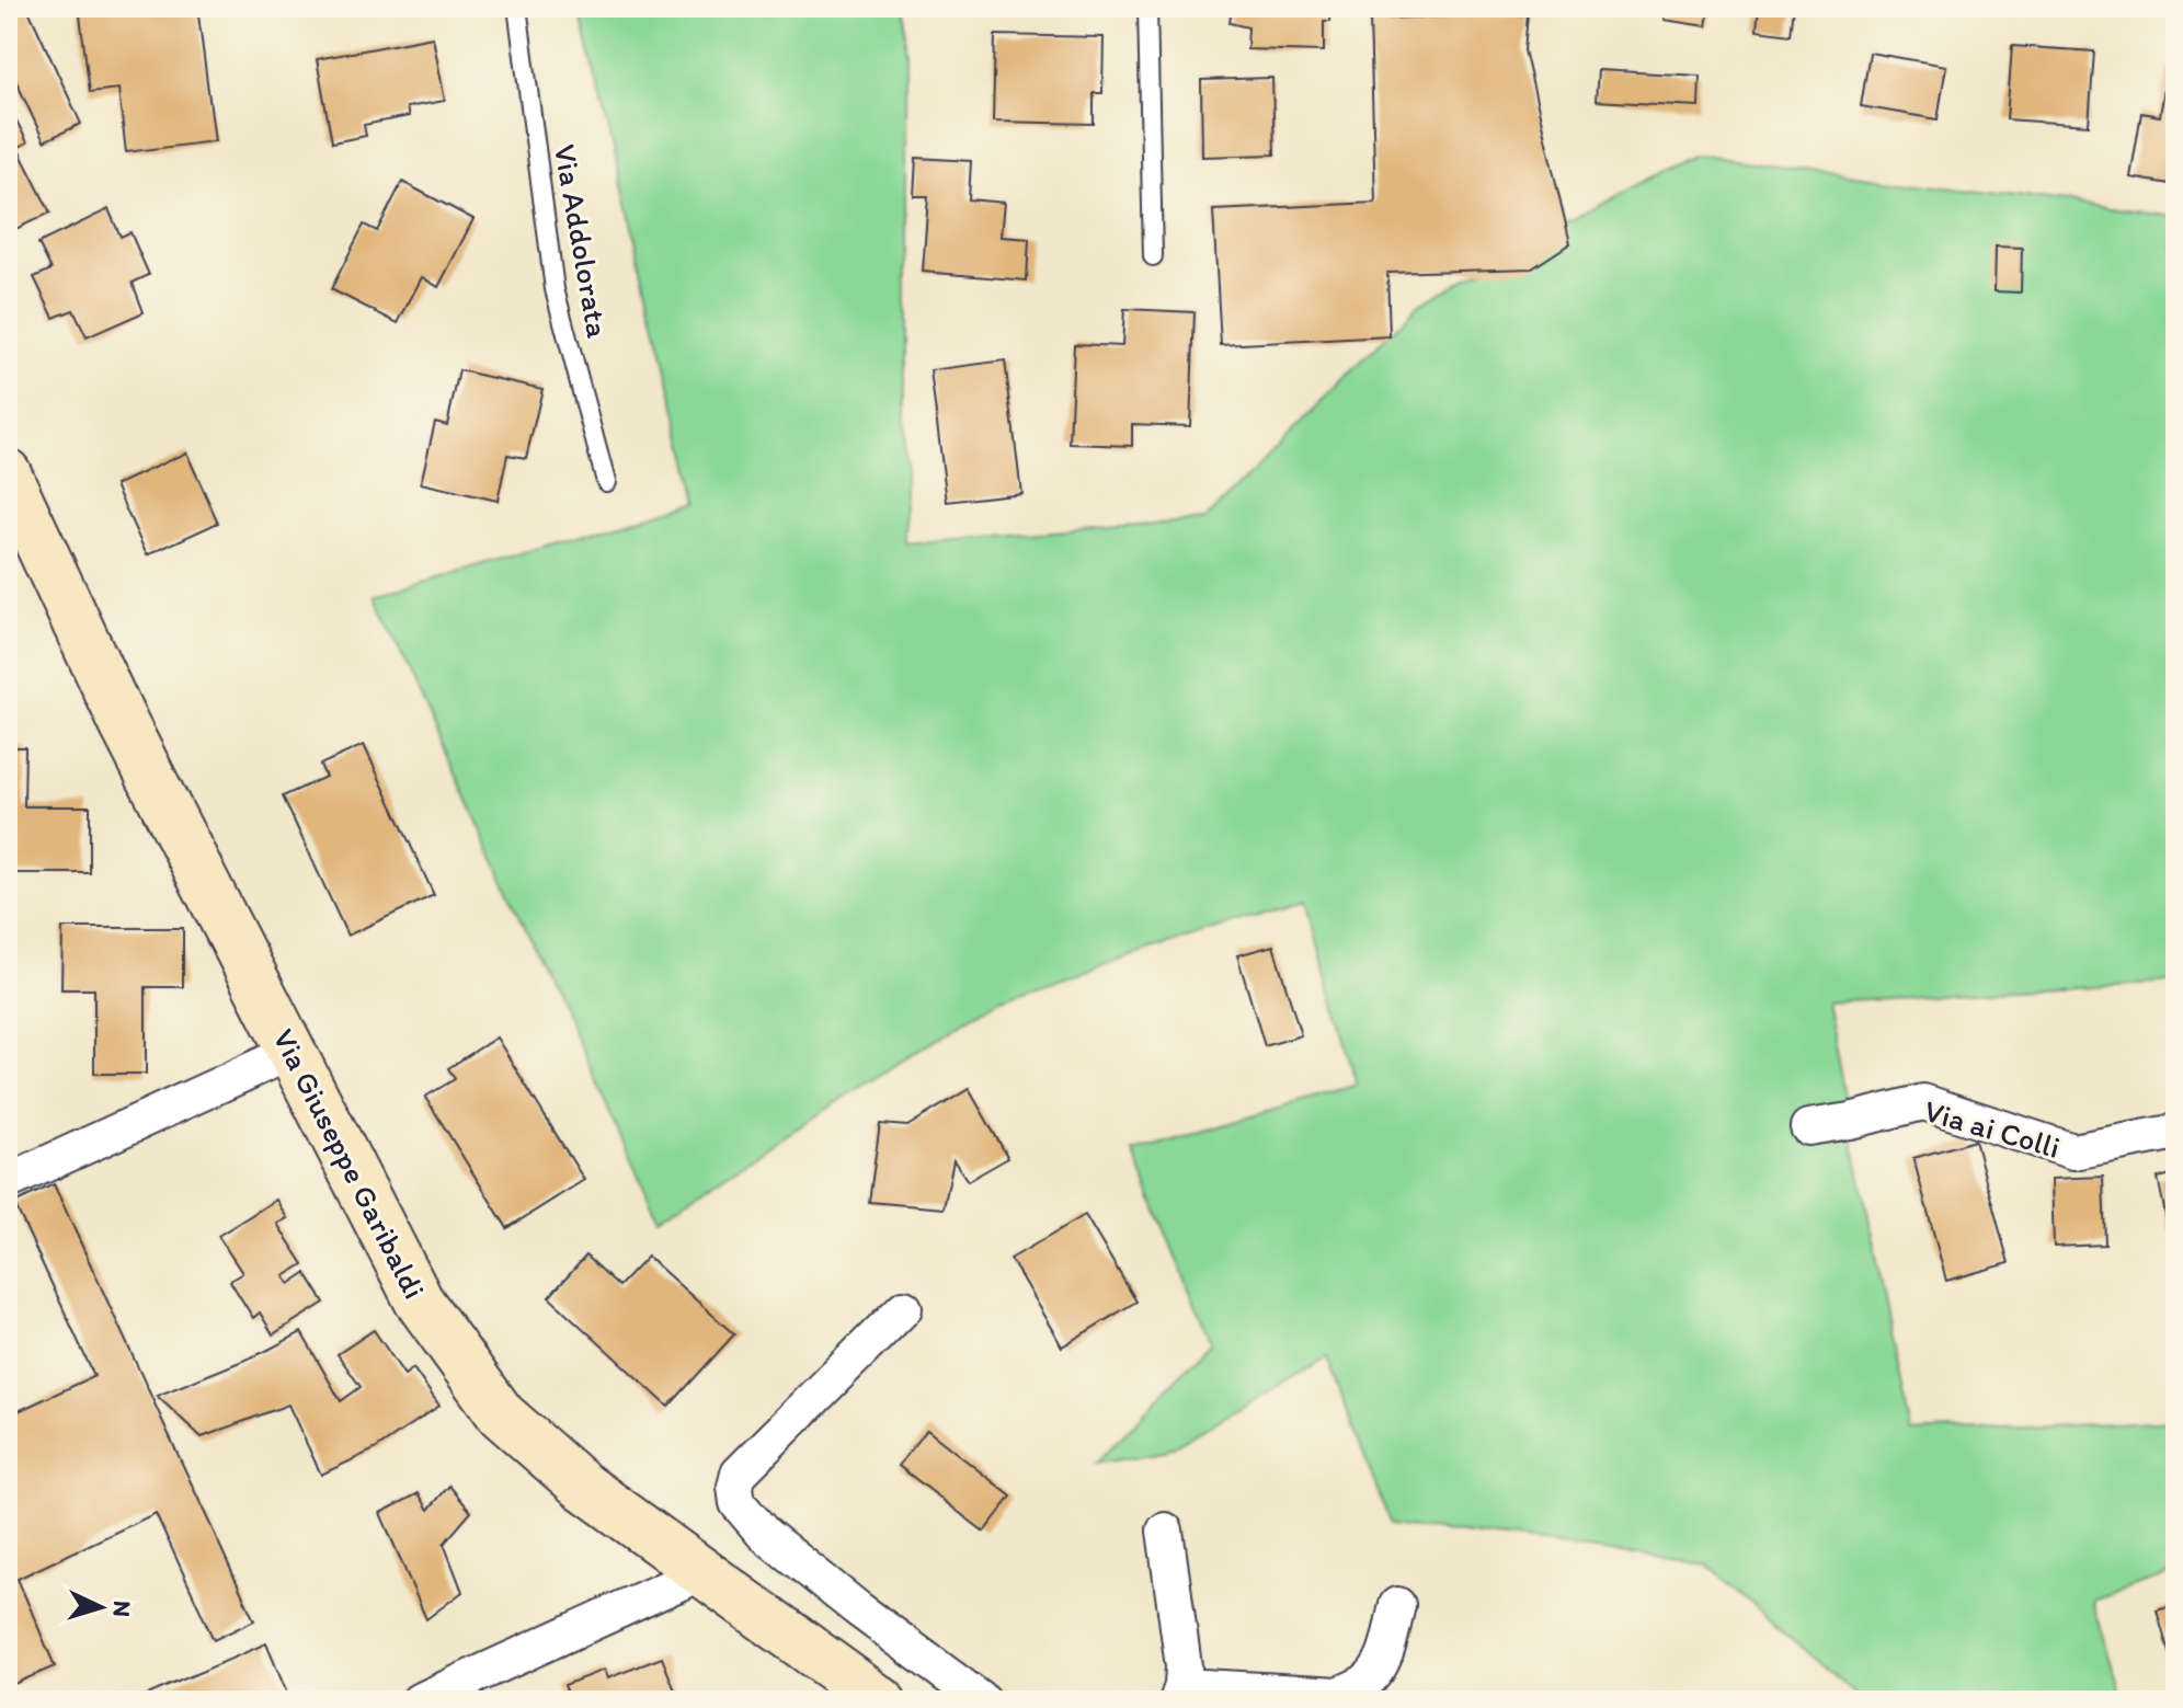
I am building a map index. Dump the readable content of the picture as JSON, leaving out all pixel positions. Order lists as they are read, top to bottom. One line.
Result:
{"streets":{"street":["Via ai Colli","Via Giuseppe Garibaldi"],"lane":["Via Addolorata"]},"north":"right"}
